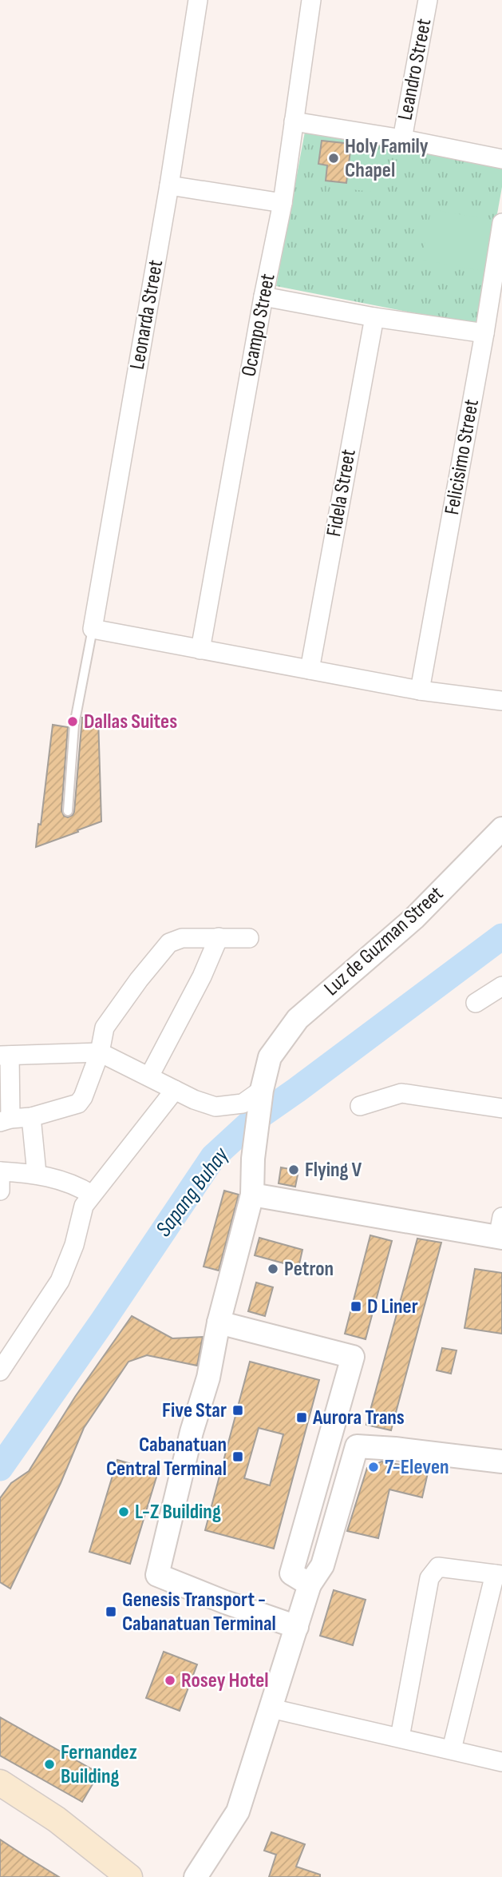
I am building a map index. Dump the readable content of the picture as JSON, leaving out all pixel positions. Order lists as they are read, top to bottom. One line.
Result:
{"streets":{"street":["Leandro Street","Leonarda Street","Ocampo Street","Felicisimo Street","Fidela Street","Luz de Guzman Street"]},"water":["Sapang Buhay"],"places":{"other":["Holy Family Chapel","Dallas Suites","Flying V","Petron","7-Eleven","L-Z Building","Rosey Hotel","Fernandez Building"],"transit":["D Liner","Five Star","Aurora Trans","Cabanatuan Central Terminal","Genesis Transport - Cabanatuan Terminal"]}}
